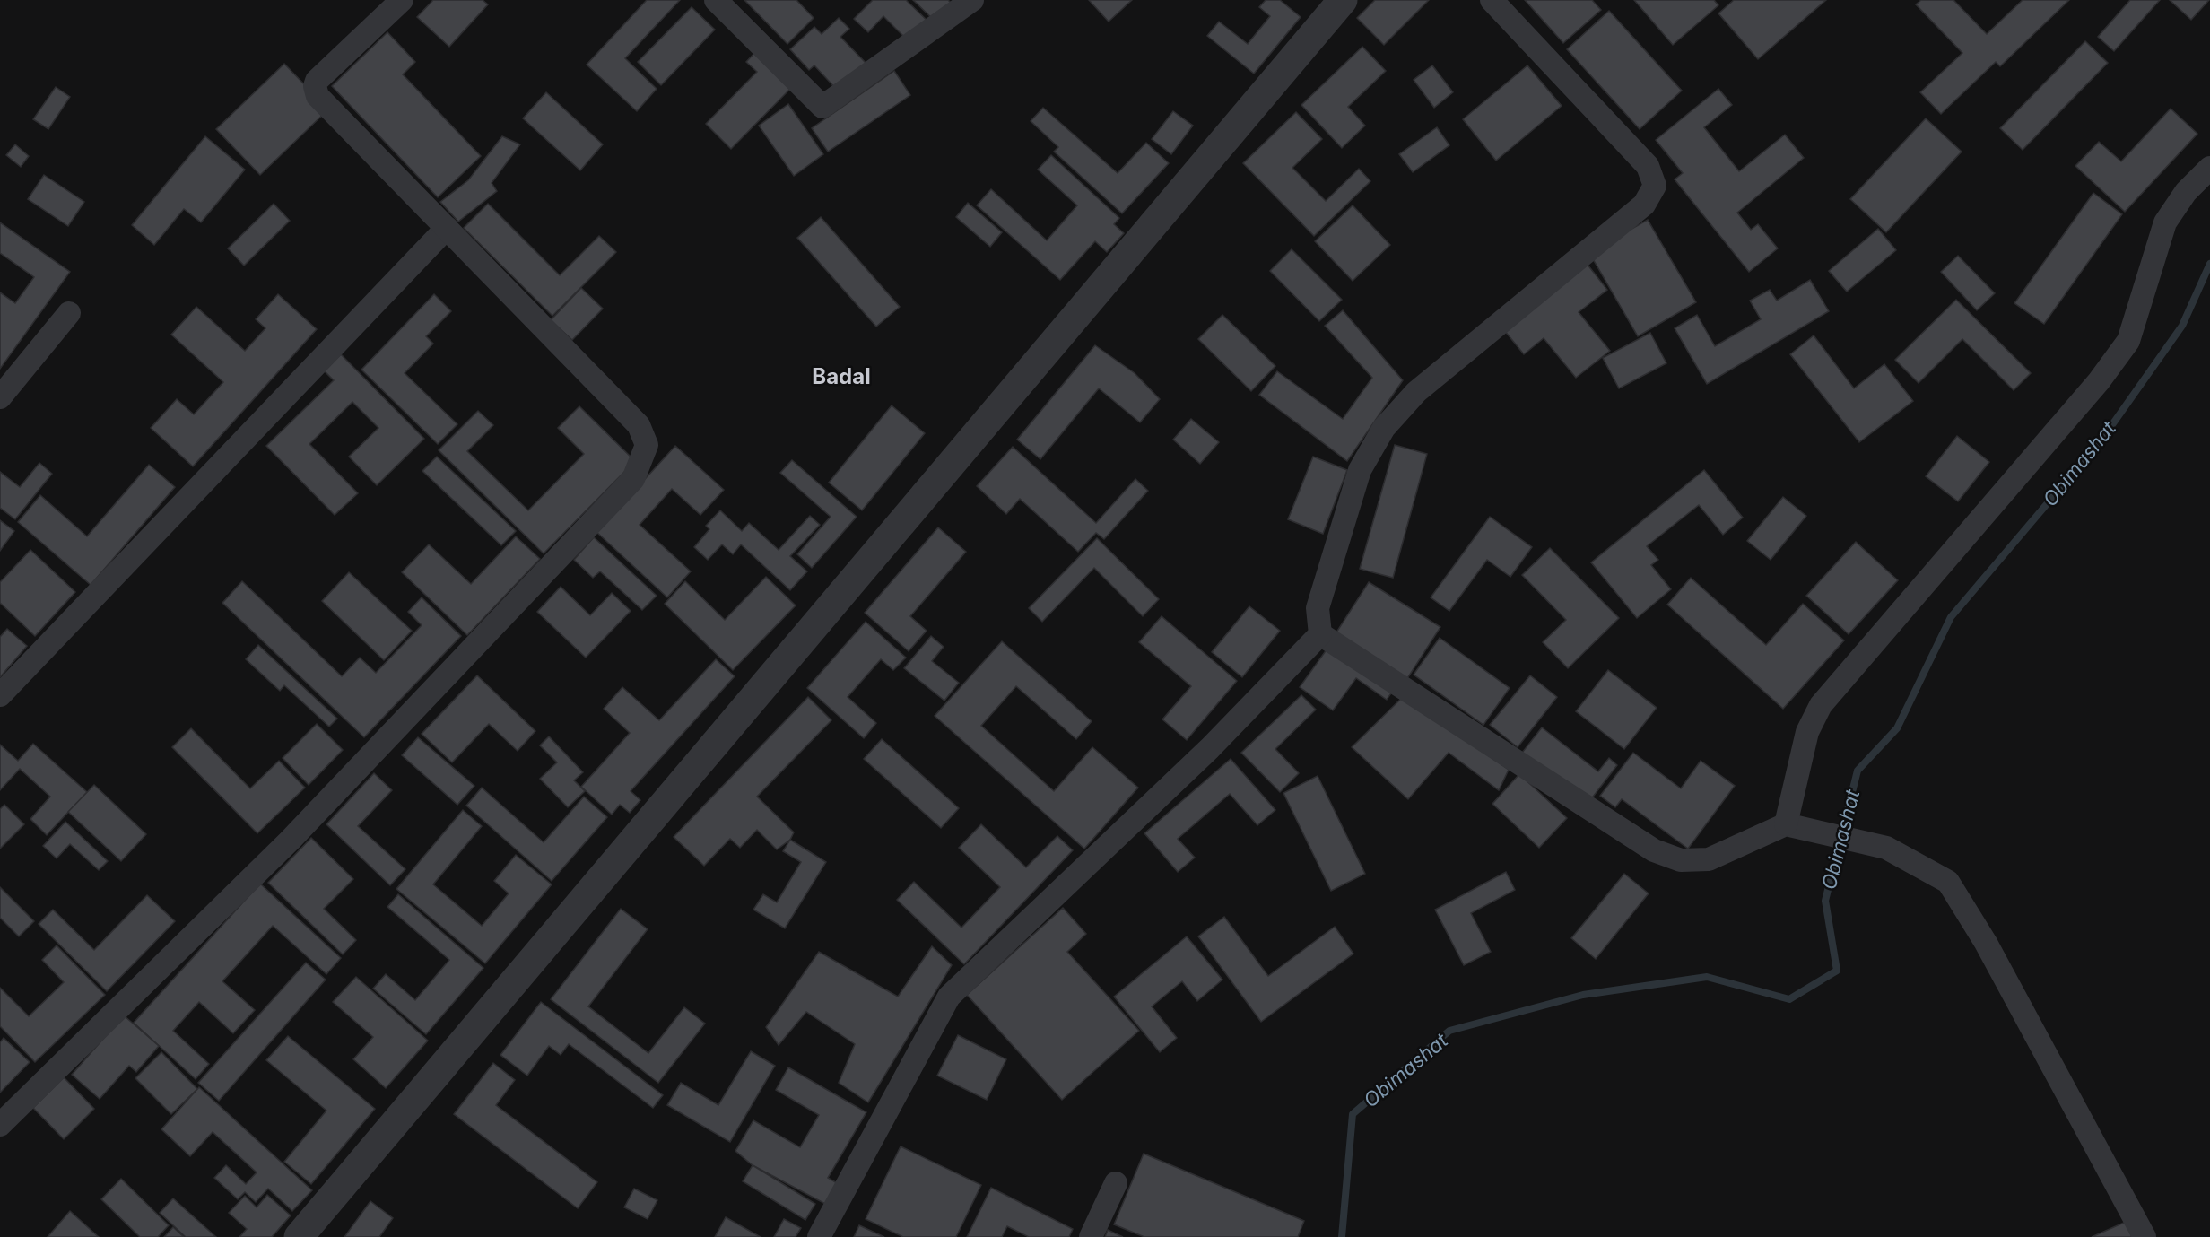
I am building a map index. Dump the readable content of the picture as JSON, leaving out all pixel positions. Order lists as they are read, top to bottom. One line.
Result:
{"districts":["Badal"],"water":["Obimashat"]}
